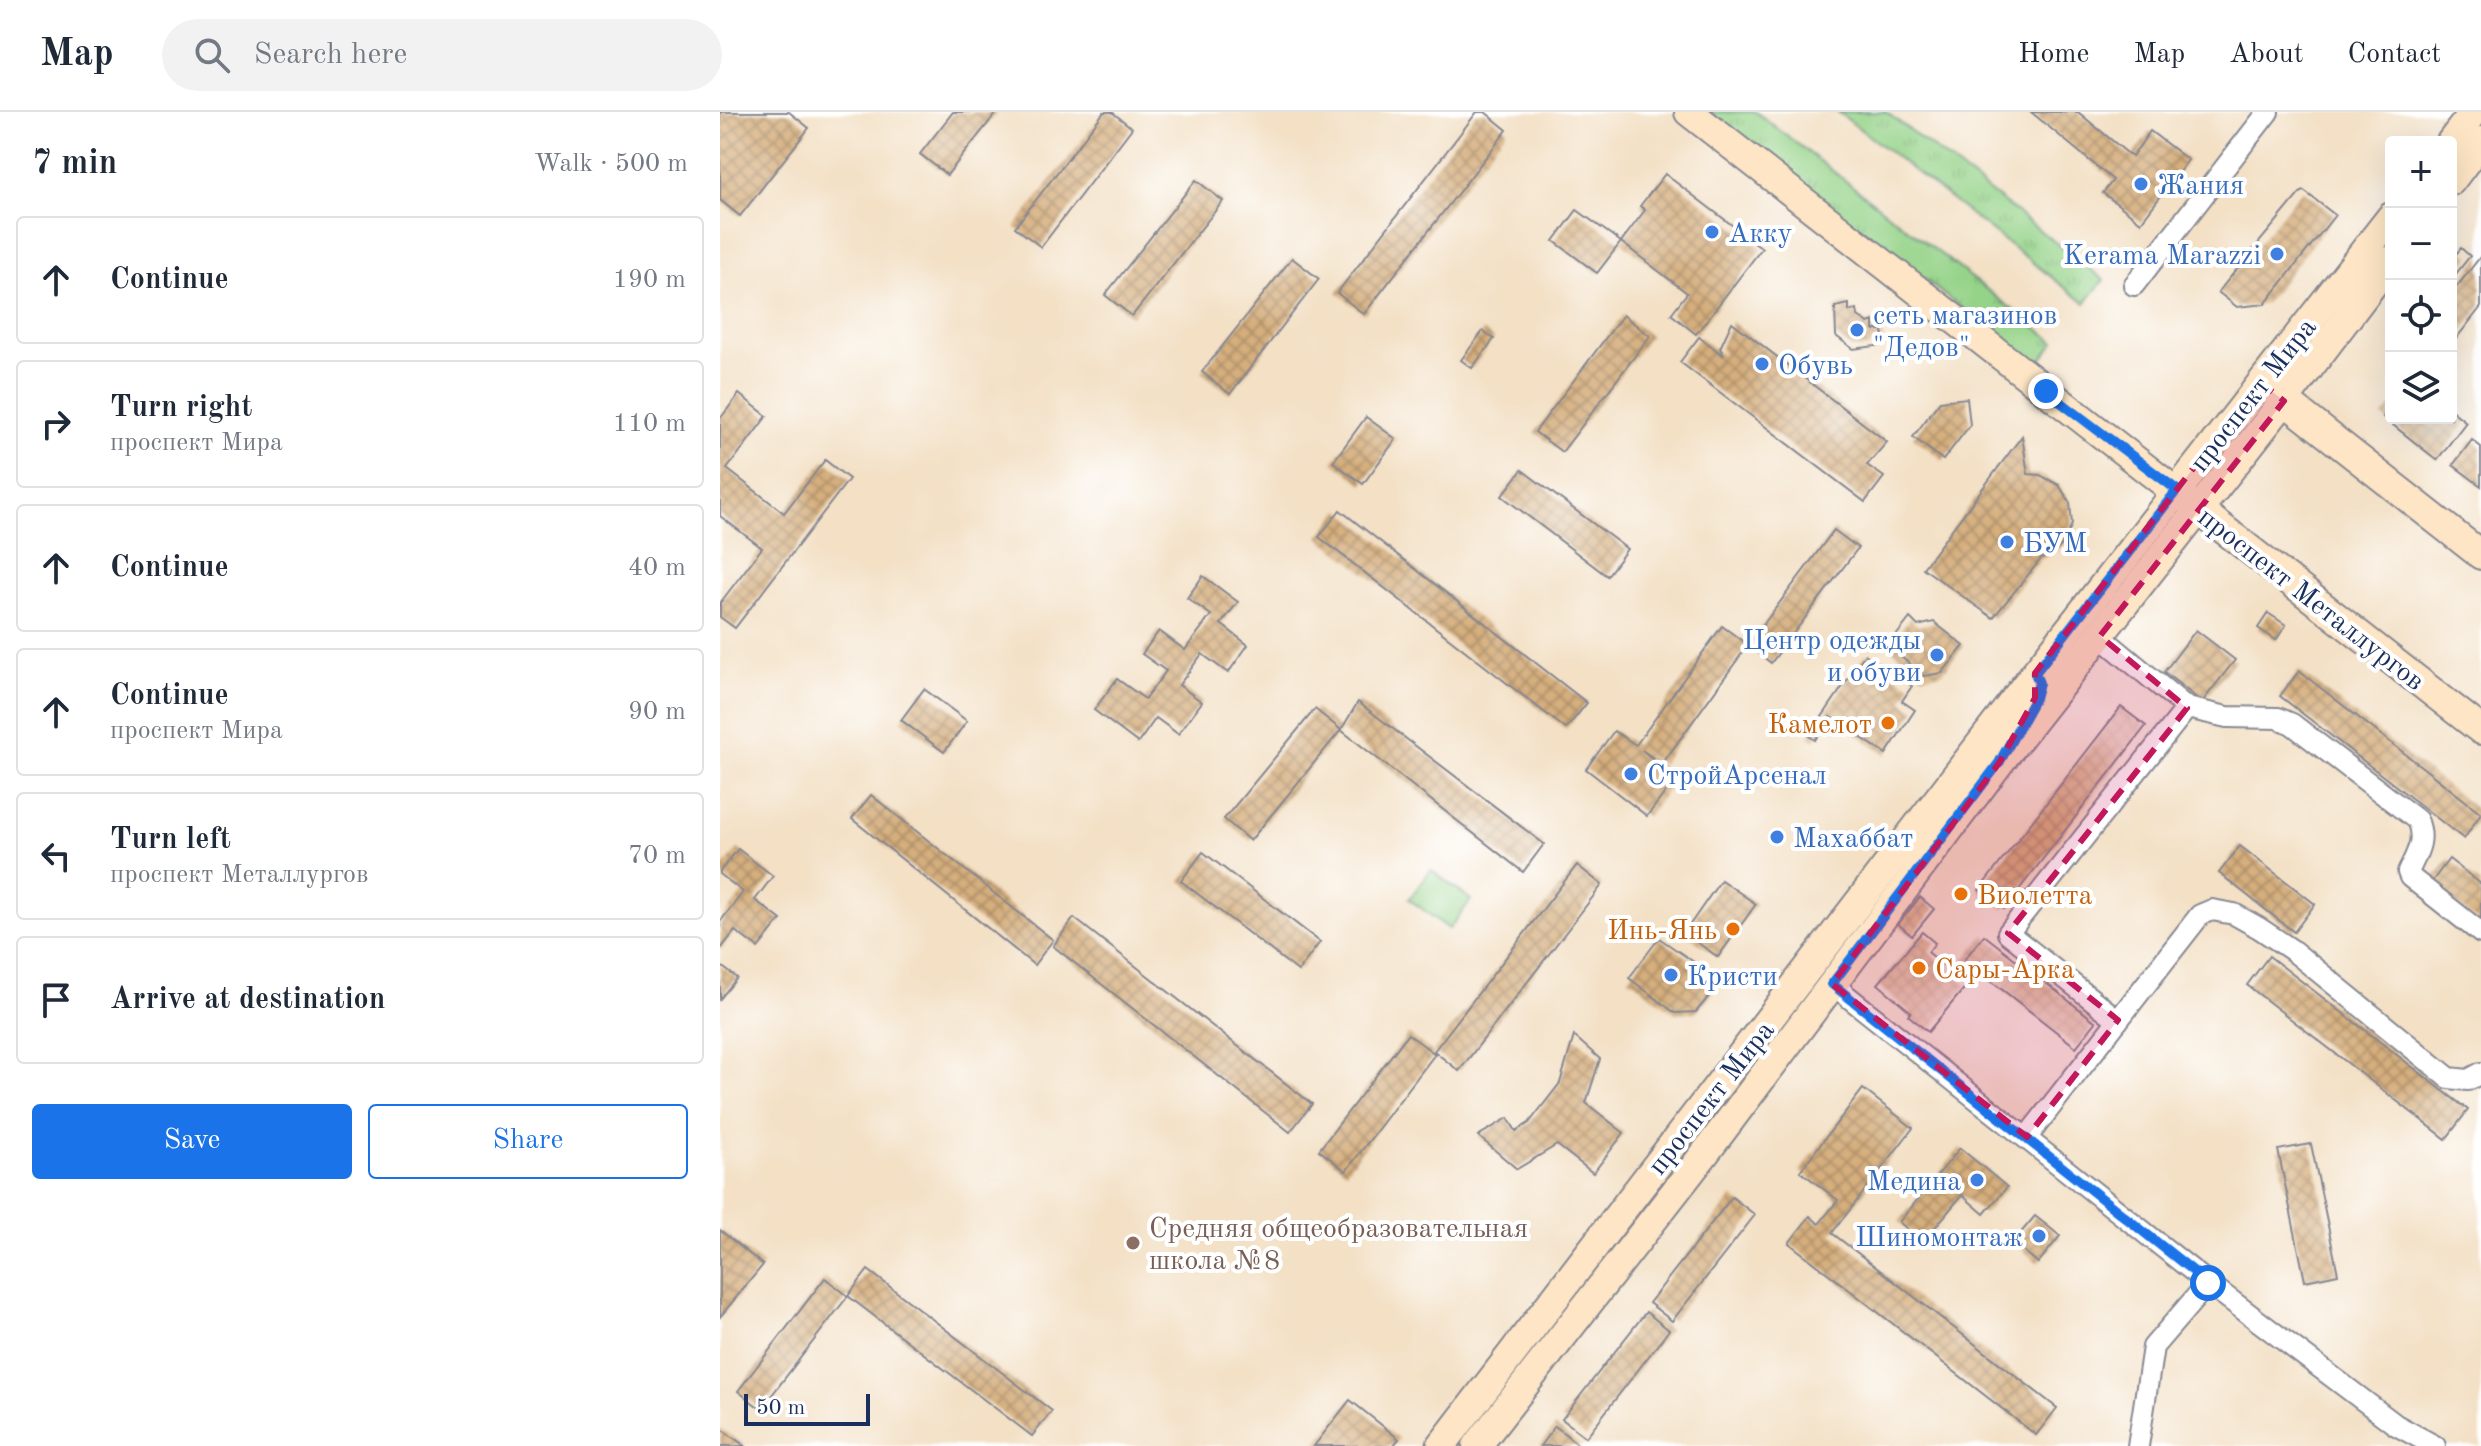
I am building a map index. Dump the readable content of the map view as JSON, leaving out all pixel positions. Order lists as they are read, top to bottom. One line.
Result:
{"streets":{"main road":["проспект Мира","проспект Металлургов"]},"crossings":[["проспект Мира","проспект Металлургов"]],"places":["Жания","Акку","Kerama Marazzi","сеть магазинов \"Дедов\"","Обувь","БУМ","Центр одежды и обуви","Камелот","СтройАрсенал","Махаббат","Виолетта","Инь-Янь","Сары-Арка","Кристи","Медина","Шиномонтаж","Средняя общеобразовательная школа №8"],"scale_bar":"50 m","page":{"header":"Map","search":"Search here","nav":["Home","Map","About","Contact"],"heading":["7 min","Walk · 500 m"],"map_buttons":["+","−"],"list":[["Continue","190 m"],["Turn right","проспект Мира","110 m"],["Continue","40 m"],["Continue","проспект Мира","90 m"],["Turn left","проспект Металлургов","70 m"],"Arrive at destination"],"buttons":["Save","Share"],"scale":"50 m"}}
